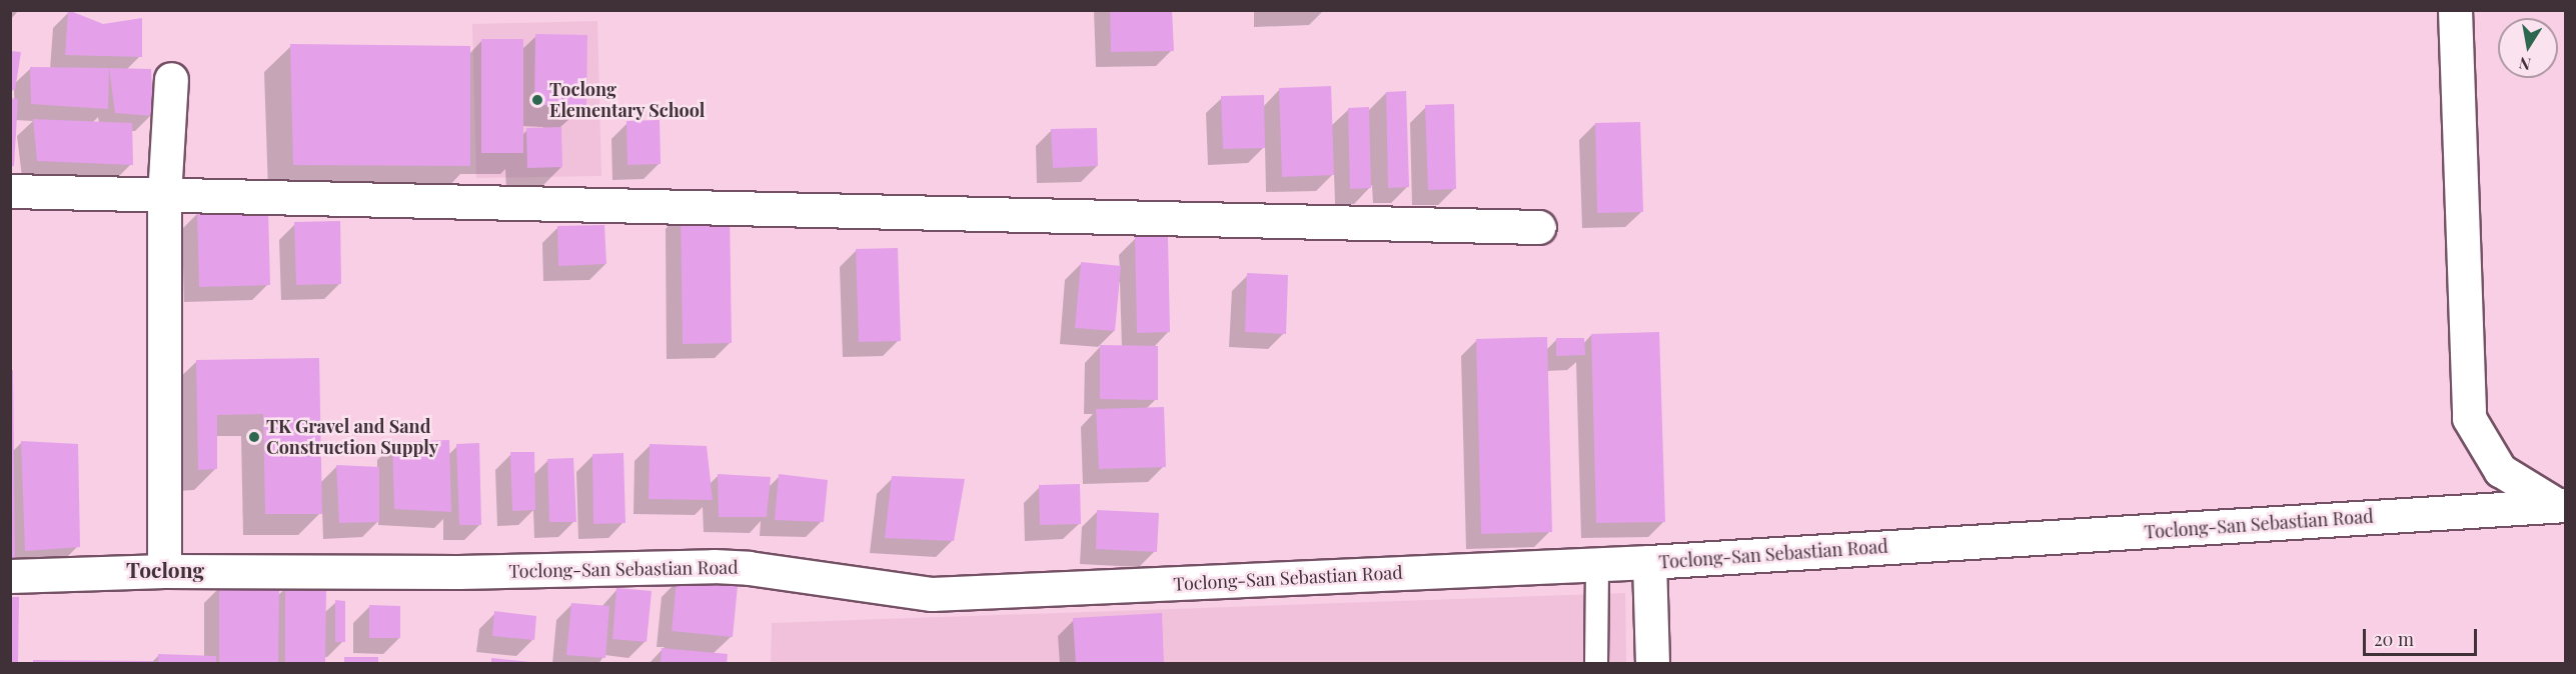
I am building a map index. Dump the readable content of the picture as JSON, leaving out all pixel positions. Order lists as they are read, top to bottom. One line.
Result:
{"streets":{"street":["Toclong-San Sebastian Road"]},"districts":["Toclong"],"places":["Toclong Elementary School","TK Gravel and Sand Construction Supply"],"scale_bar":"20 m","north":"bottom"}
